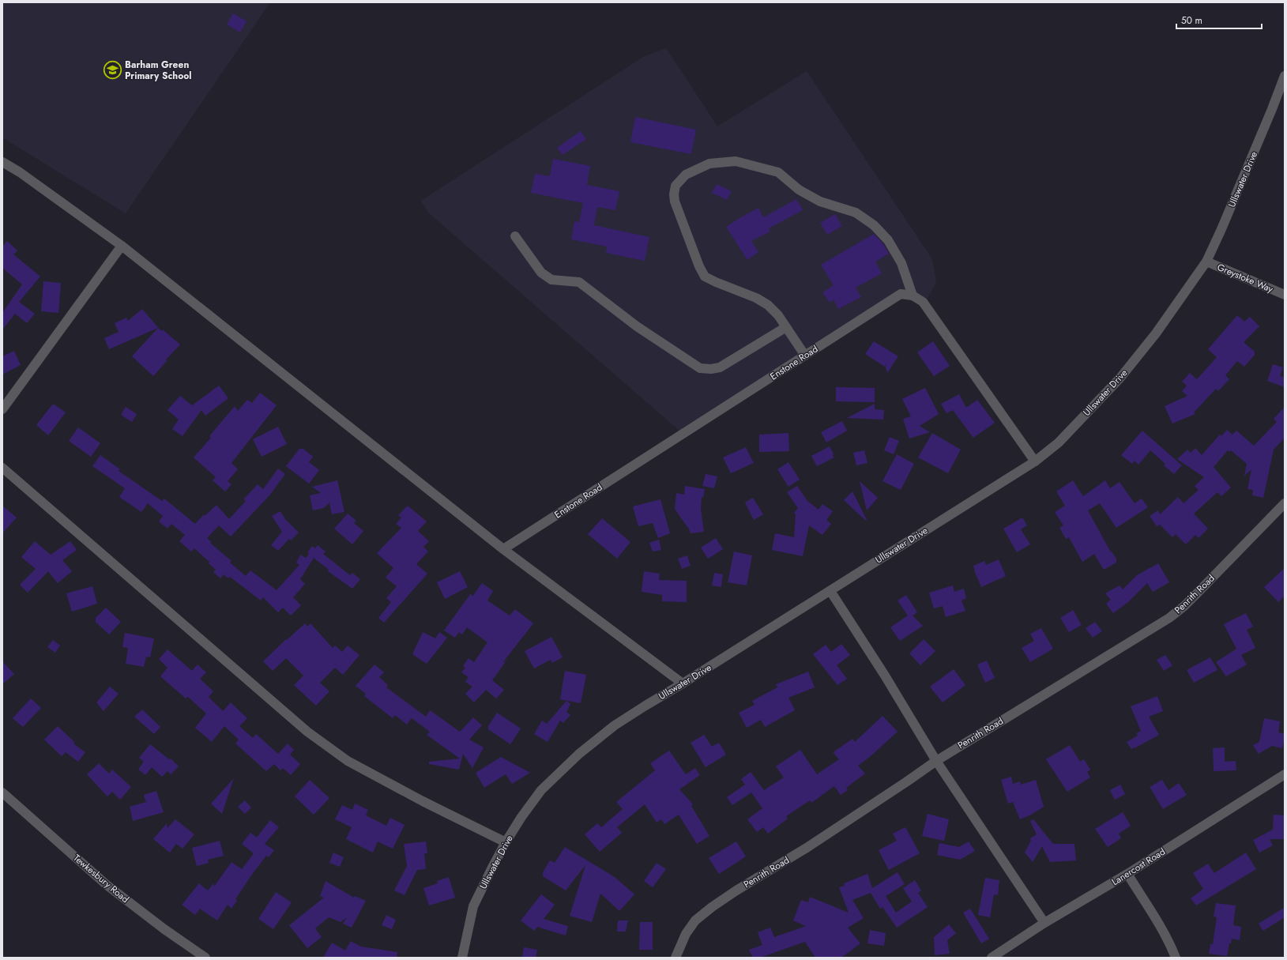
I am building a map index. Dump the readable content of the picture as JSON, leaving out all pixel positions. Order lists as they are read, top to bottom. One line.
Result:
{"streets":{"street":["Ullswater Drive","Greystoke Way","Enstone Road","Penrith Road","Lanercost Road","Tewkesbury Road"]},"crossings":[["Ullswater Drive","Greystoke Way"]],"places":{"school or university":["Barham Green Primary School"]},"scale_bar":"50 m"}
